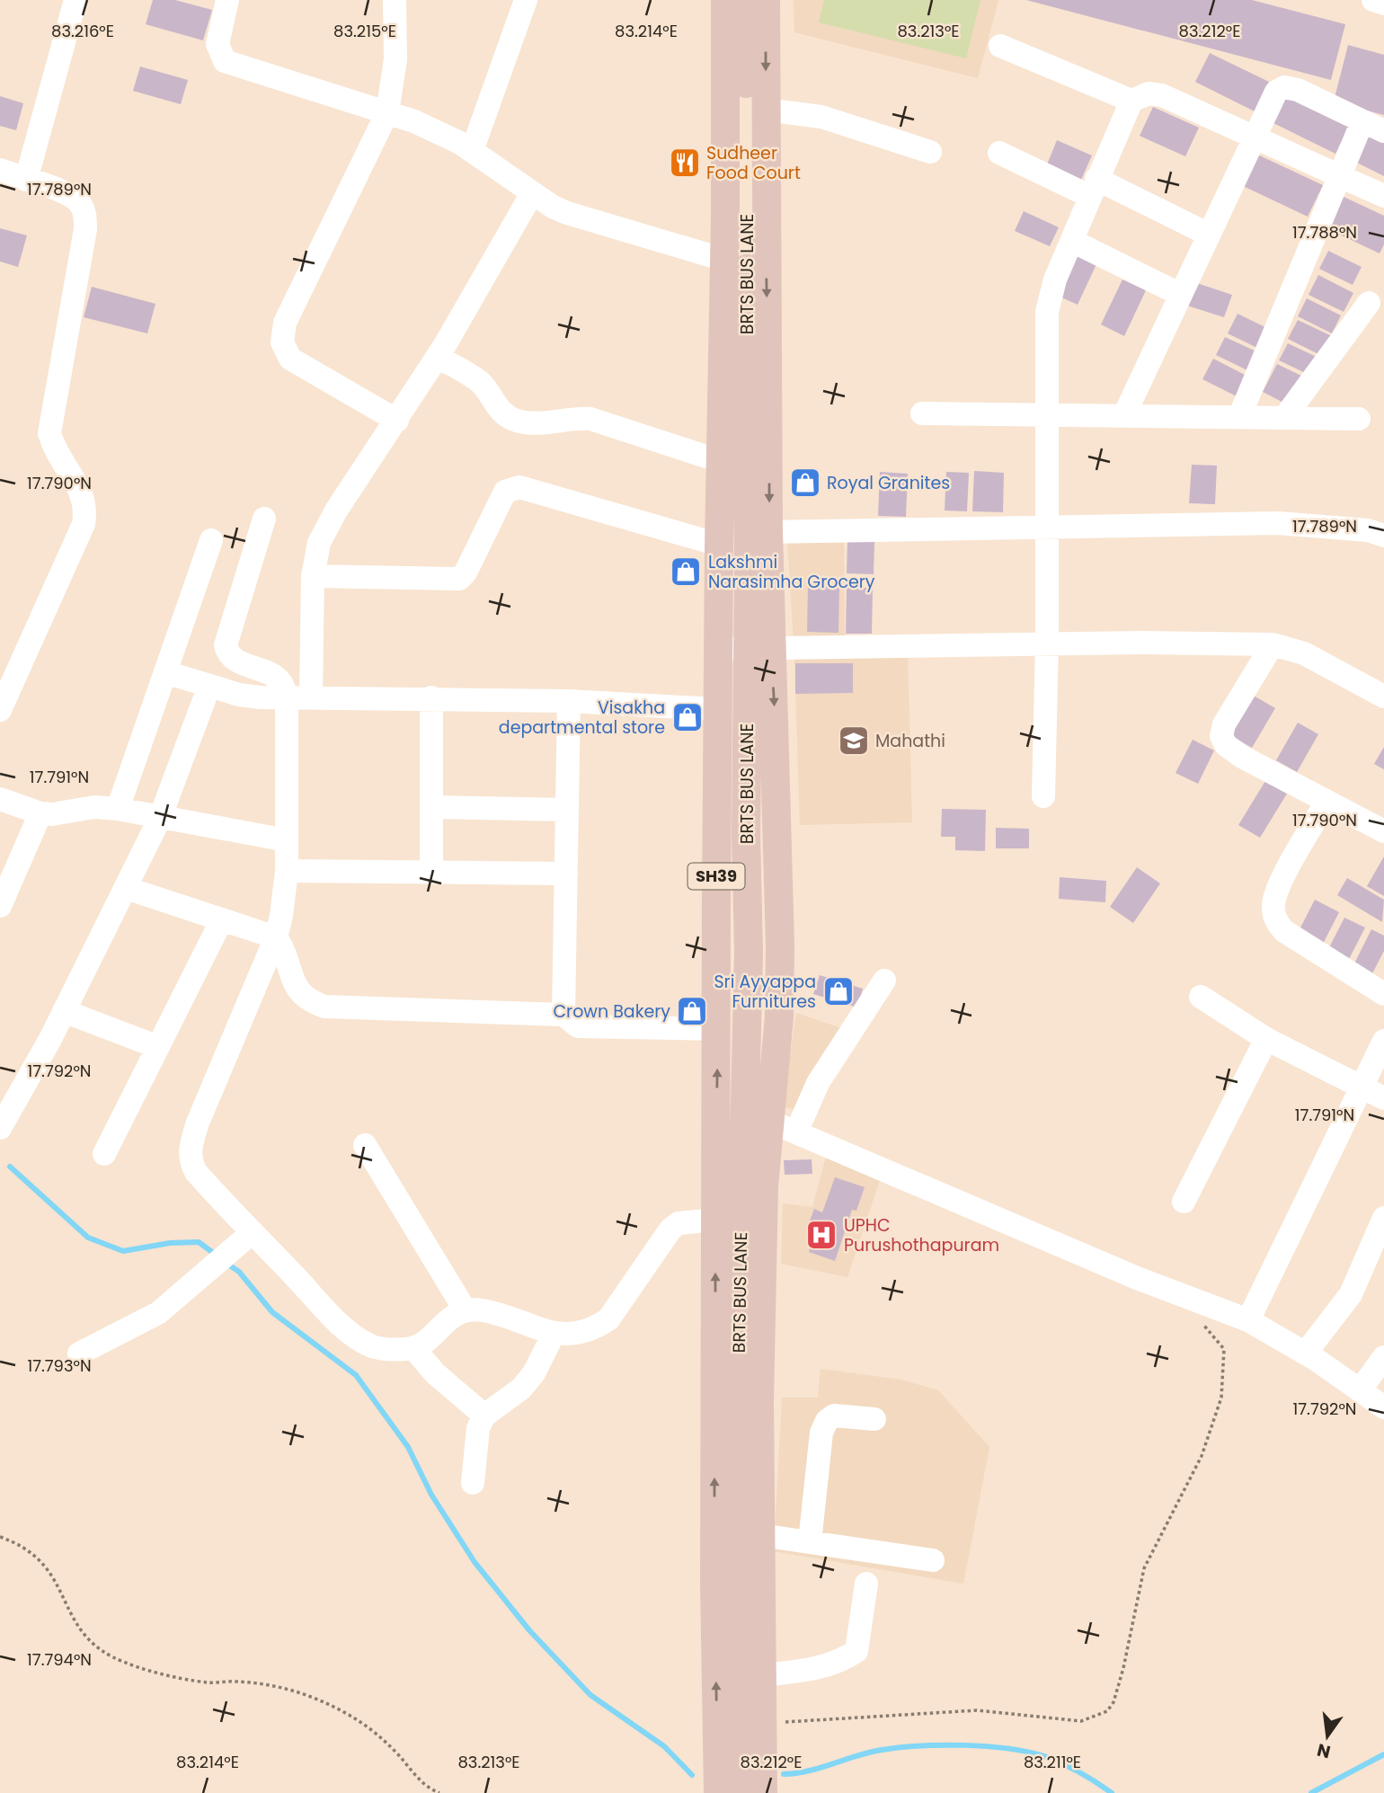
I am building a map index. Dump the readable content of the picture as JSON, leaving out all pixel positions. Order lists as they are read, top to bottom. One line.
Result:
{"streets":{"main road":["BRTS BUS LANE","SH39"]},"crossings":[["BRTS BUS LANE","SH39"]],"places":{"restaurant":["Sudheer Food Court"],"shop":["Royal Granites","Lakshmi Narasimha Grocery","Visakha departmental store","Sri Ayyappa Furnitures","Crown Bakery"],"school or university":["Mahathi"],"hospital":["UPHC Purushothapuram"]},"north":"bottom","coordinates":["83.216°E","83.215°E","83.214°E","83.213°E","83.212°E","17.789°N","17.788°N","17.790°N","17.791°N","17.792°N","17.793°N","17.794°N","83.211°E"]}
